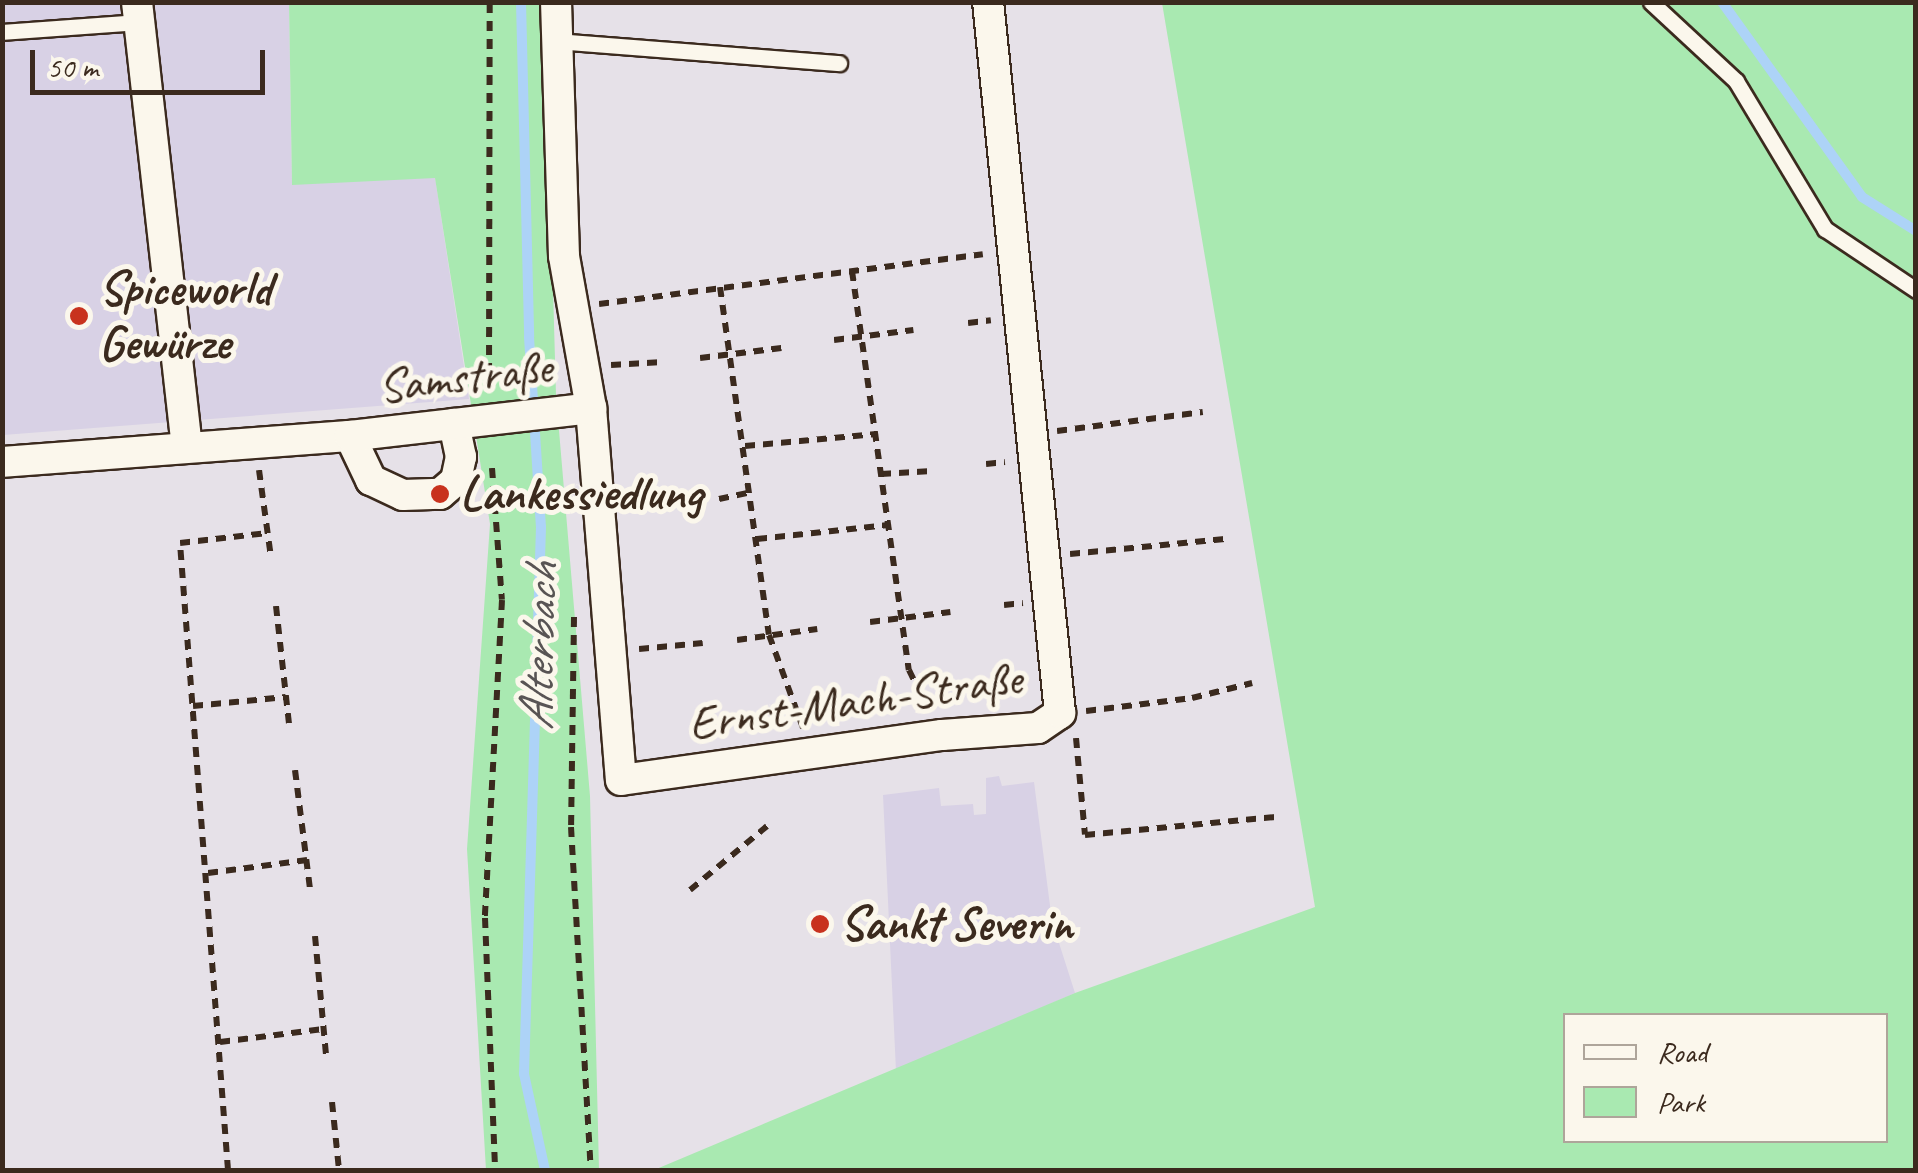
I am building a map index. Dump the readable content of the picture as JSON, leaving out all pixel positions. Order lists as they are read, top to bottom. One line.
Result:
{"streets":{"street":["Samstraße","Ernst-Mach-Straße"]},"crossings":[["Samstraße","Ernst-Mach-Straße"]],"water":["Alterbach"],"places":["Spiceworld Gewürze","Lankessiedlung","Sankt Severin"],"legend":["Road","Park"],"scale_bar":"50 m"}
